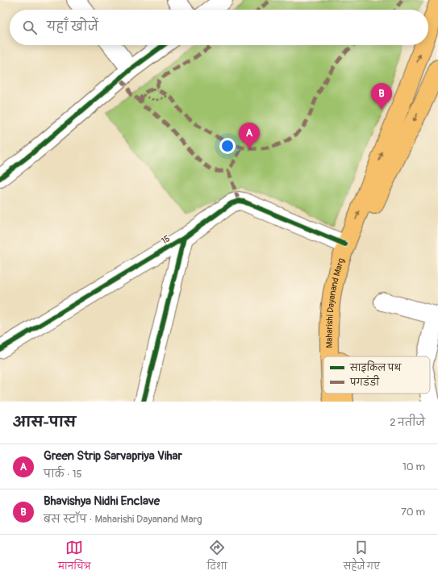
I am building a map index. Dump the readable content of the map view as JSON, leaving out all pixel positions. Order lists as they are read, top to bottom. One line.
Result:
{"streets":{"main road":["Maharishi Dayanand Marg"],"street":["15"]},"crossings":[["15","Maharishi Dayanand Marg"]],"legend":["साइकिल पथ","पगडंडी"],"page":{"search":"यहाँ खोजें","pins":["B","A"],"heading":["आस-पास","2 नतीजे"],"list":[{"mark":"A","name":"Green Strip Sarvapriya Vihar","note":"पार्क · 15","value":"10 m"},{"mark":"B","name":"Bhavishya Nidhi Enclave","note":"बस स्टॉप · Maharishi Dayanand Marg","value":"70 m"}],"nav":["मानचित्र","दिशा","सहेजे गए"]}}
